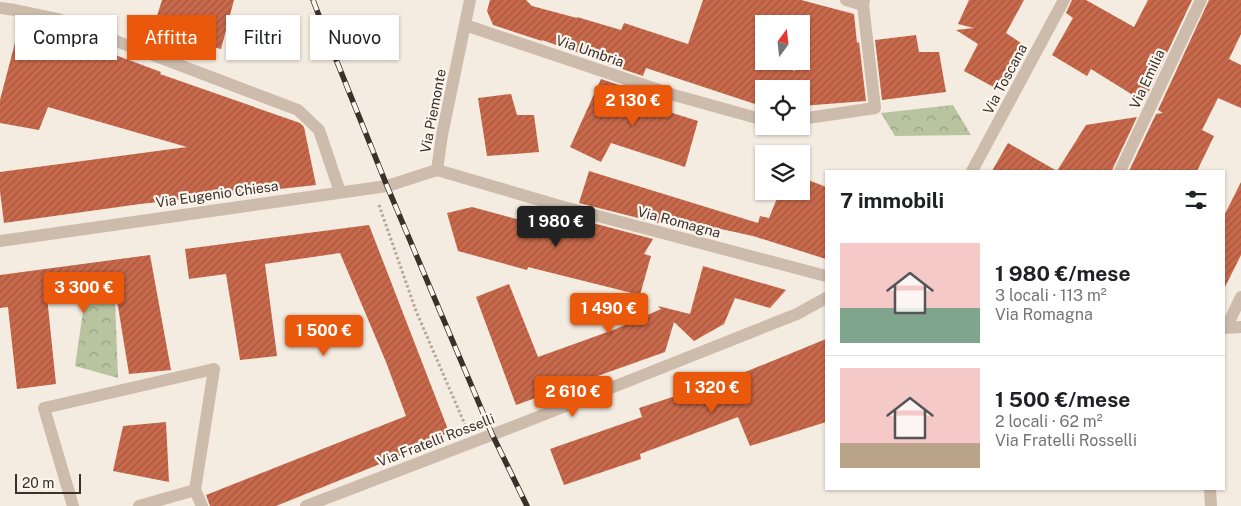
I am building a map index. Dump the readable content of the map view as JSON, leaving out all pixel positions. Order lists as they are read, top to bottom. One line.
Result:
{"streets":{"street":["Via Umbria","Via Toscana","Via Emilia","Via Piemonte","Via Eugenio Chiesa","Via Romagna","Via Fratelli Rosselli"]},"crossings":[["Via Umbria","Via Piemonte"],["Via Piemonte","Via Eugenio Chiesa"],["Via Piemonte","Via Romagna"],["Via Eugenio Chiesa","Via Romagna"]],"scale_bar":"20 m","north":"top","page":{"chip":["Compra","Affitta","Filtri","Nuovo"],"price":["2 130 €","1 980 €","3 300 €","1 490 €","1 500 €","1 320 €","2 610 €"],"heading":"7 immobili","list":[{"name":"1 980 €/mese","note":"3 locali · 113 m² · Via Romagna"},{"name":"1 500 €/mese","note":"2 locali · 62 m² · Via Fratelli Rosselli"}],"scale":"20 m"}}
